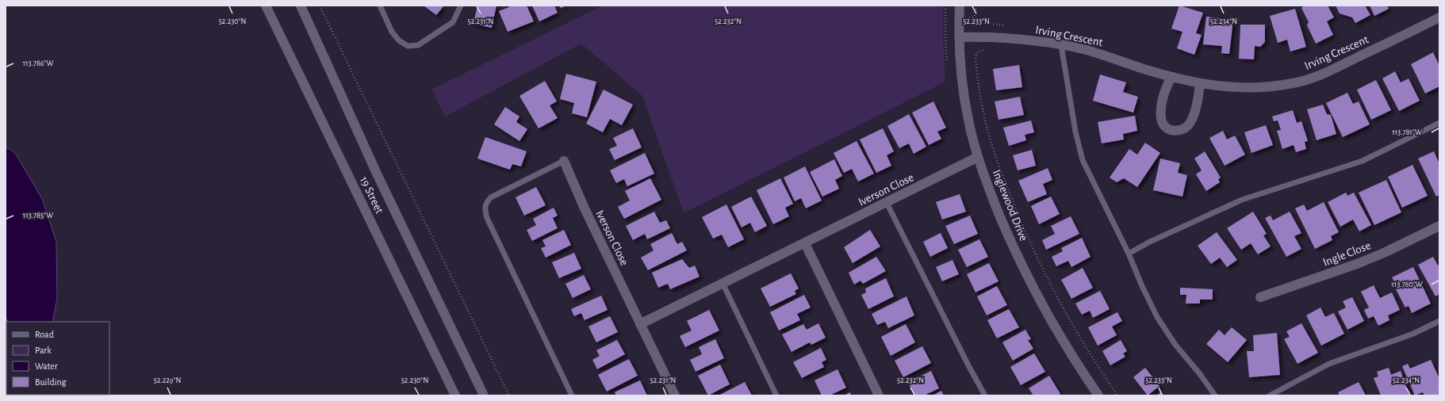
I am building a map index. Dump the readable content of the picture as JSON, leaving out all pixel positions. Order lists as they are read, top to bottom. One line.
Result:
{"streets":{"street":["Irving Crescent","Iverson Close","19 Street","Inglewood Drive","Ingle Close"]},"crossings":[["Irving Crescent","Inglewood Drive"],["Iverson Close","Inglewood Drive"]],"legend":["Road","Park","Water","Building"],"coordinates":["52.232°N","52.233°N","52.234°N","52.230°N","52.231°N","113.786°W","113.781°W","113.785°W","113.780°W","52.229°N"]}
